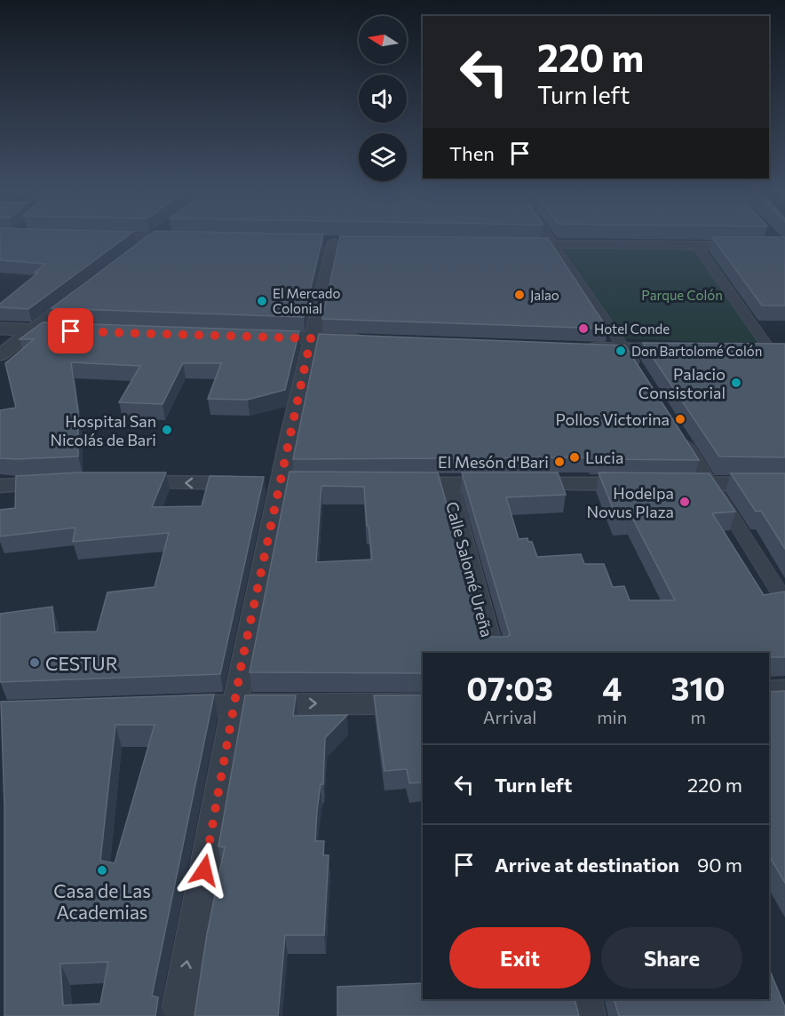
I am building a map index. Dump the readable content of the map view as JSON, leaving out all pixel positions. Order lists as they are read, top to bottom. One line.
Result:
{"streets":{"street":["Calle Salomé Ureña"]},"parks":["Parque Colón"],"places":["Jalao","El Mercado Colonial","Hotel Conde","Don Bartolomé Colón","Palacio Consistorial","Pollos Victorina","Hospital San Nicolás de Bari","Lucia","El Mesón d'Bari","Hodelpa Novus Plaza","CESTUR","Casa de Las Academias"],"north":"left","page":{"turn":["220 m","Turn left"],"then":"Then","eta":["07:03","Arrival","4","min","310","m"],"list":[{"name":"Turn left","value":"220 m"},{"name":"Arrive at destination","value":"90 m"}],"buttons":["Exit","Share"]}}
